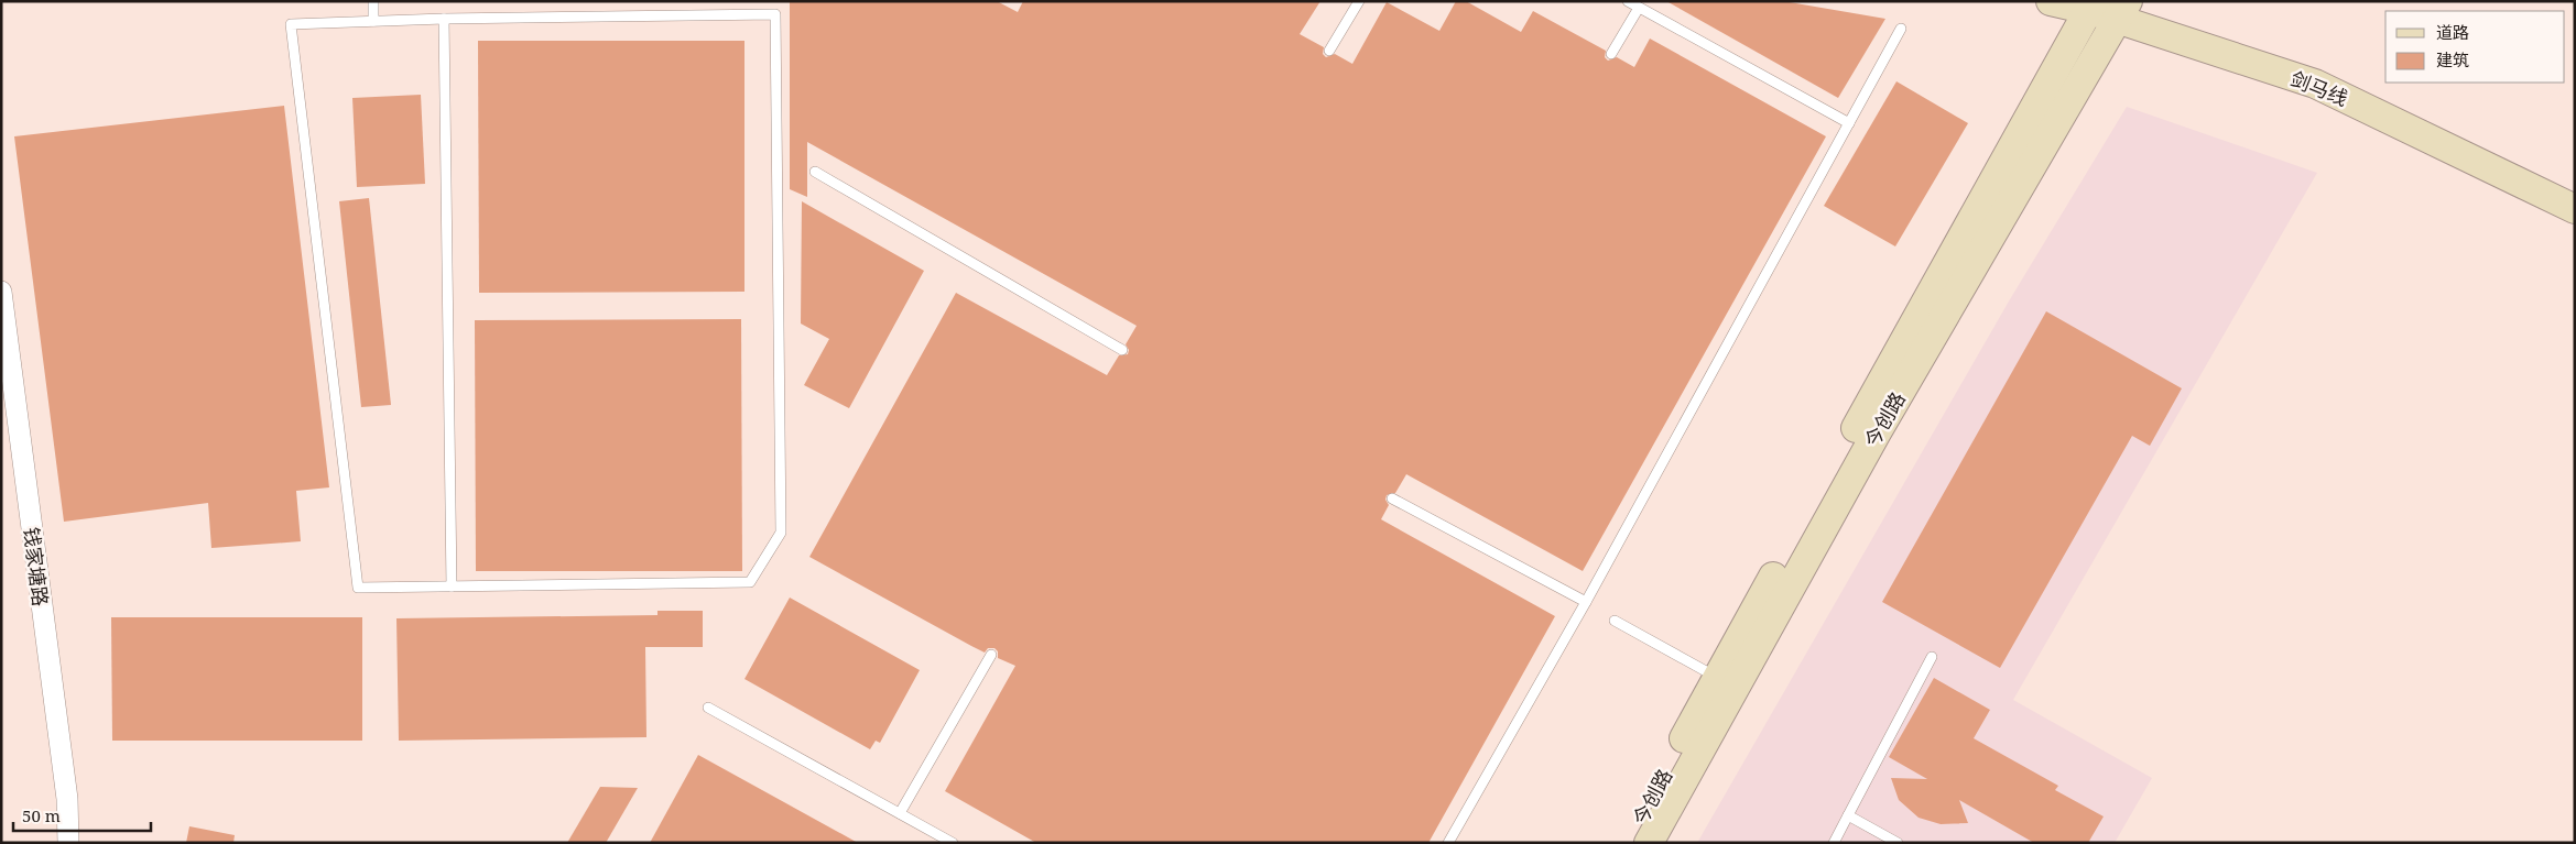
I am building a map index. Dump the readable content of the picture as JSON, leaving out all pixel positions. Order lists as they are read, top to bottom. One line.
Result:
{"streets":{"main road":["剑马线","今创路"],"street":["钱家塘路"]},"crossings":[["剑马线","今创路"]],"legend":["道路","建筑"],"scale_bar":"50 m"}
